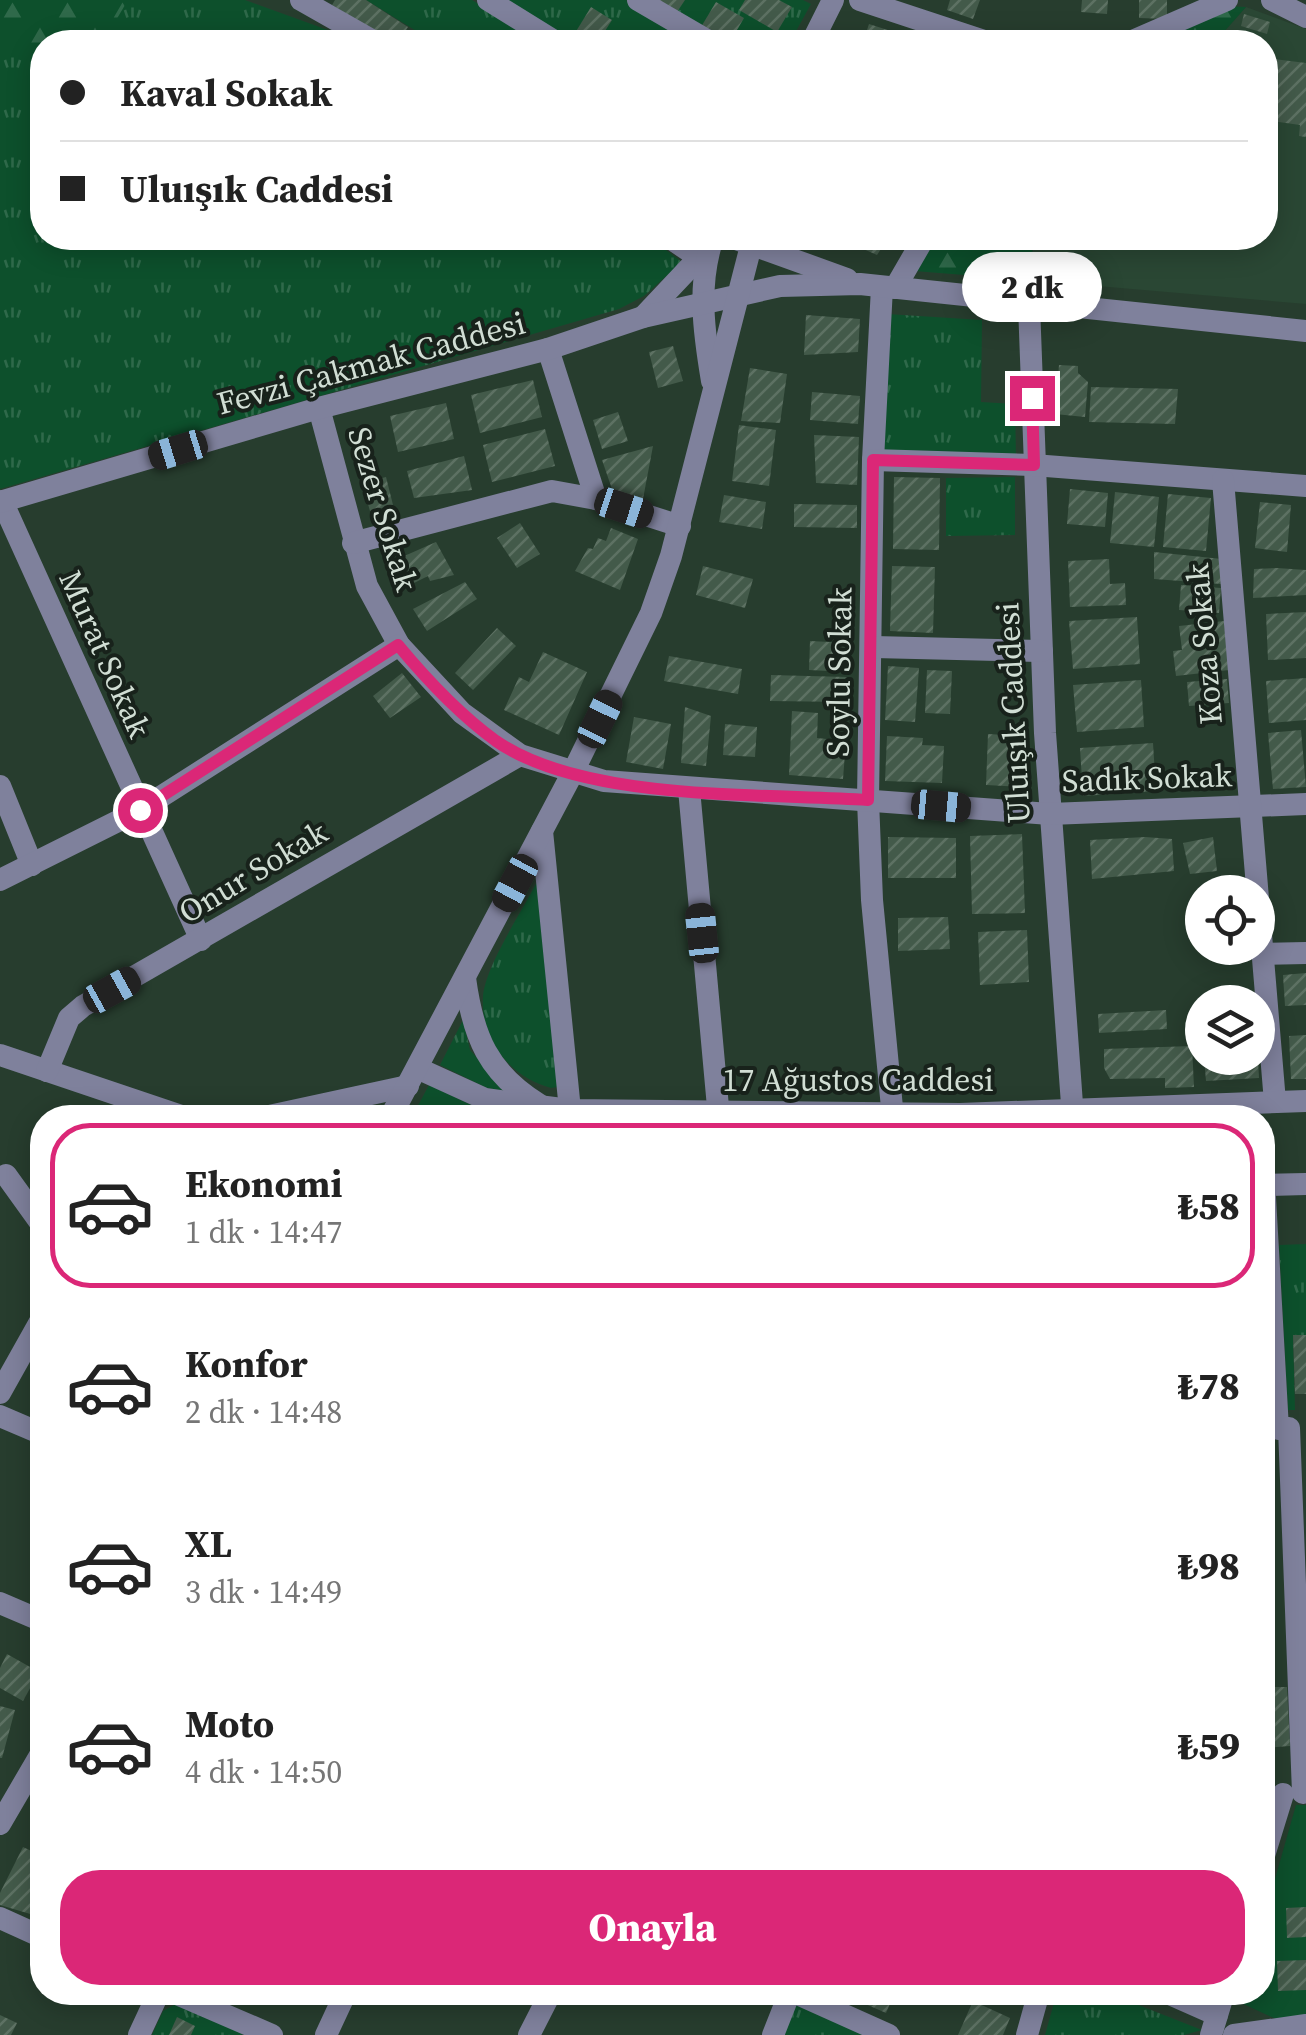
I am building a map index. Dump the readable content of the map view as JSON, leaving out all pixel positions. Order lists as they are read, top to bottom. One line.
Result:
{"streets":{"street":["Fevzi Çakmak Caddesi","Sezer Sokak","Koza Sokak","Murat Sokak","Soylu Sokak","Uluışık Caddesi","Sadık Sokak","Onur Sokak","17 Ağustos Caddesi"]},"crossings":[["Fevzi Çakmak Caddesi","Sezer Sokak"],["Fevzi Çakmak Caddesi","Murat Sokak"],["Fevzi Çakmak Caddesi","Soylu Sokak"],["Sezer Sokak","Sadık Sokak"],["Sezer Sokak","Onur Sokak"],["Koza Sokak","Sadık Sokak"],["Murat Sokak","Onur Sokak"],["Soylu Sokak","Sadık Sokak"],["Uluışık Caddesi","Sadık Sokak"]],"page":{"banner":["Kaval Sokak","Uluışık Caddesi"],"bubble":"2 dk","list":[{"name":"Ekonomi","note":"1 dk · 14:47","value":"₺58"},{"name":"Konfor","note":"2 dk · 14:48","value":"₺78"},{"name":"XL","note":"3 dk · 14:49","value":"₺98"},{"name":"Moto","note":"4 dk · 14:50","value":"₺59"}],"buttons":"Onayla"}}
